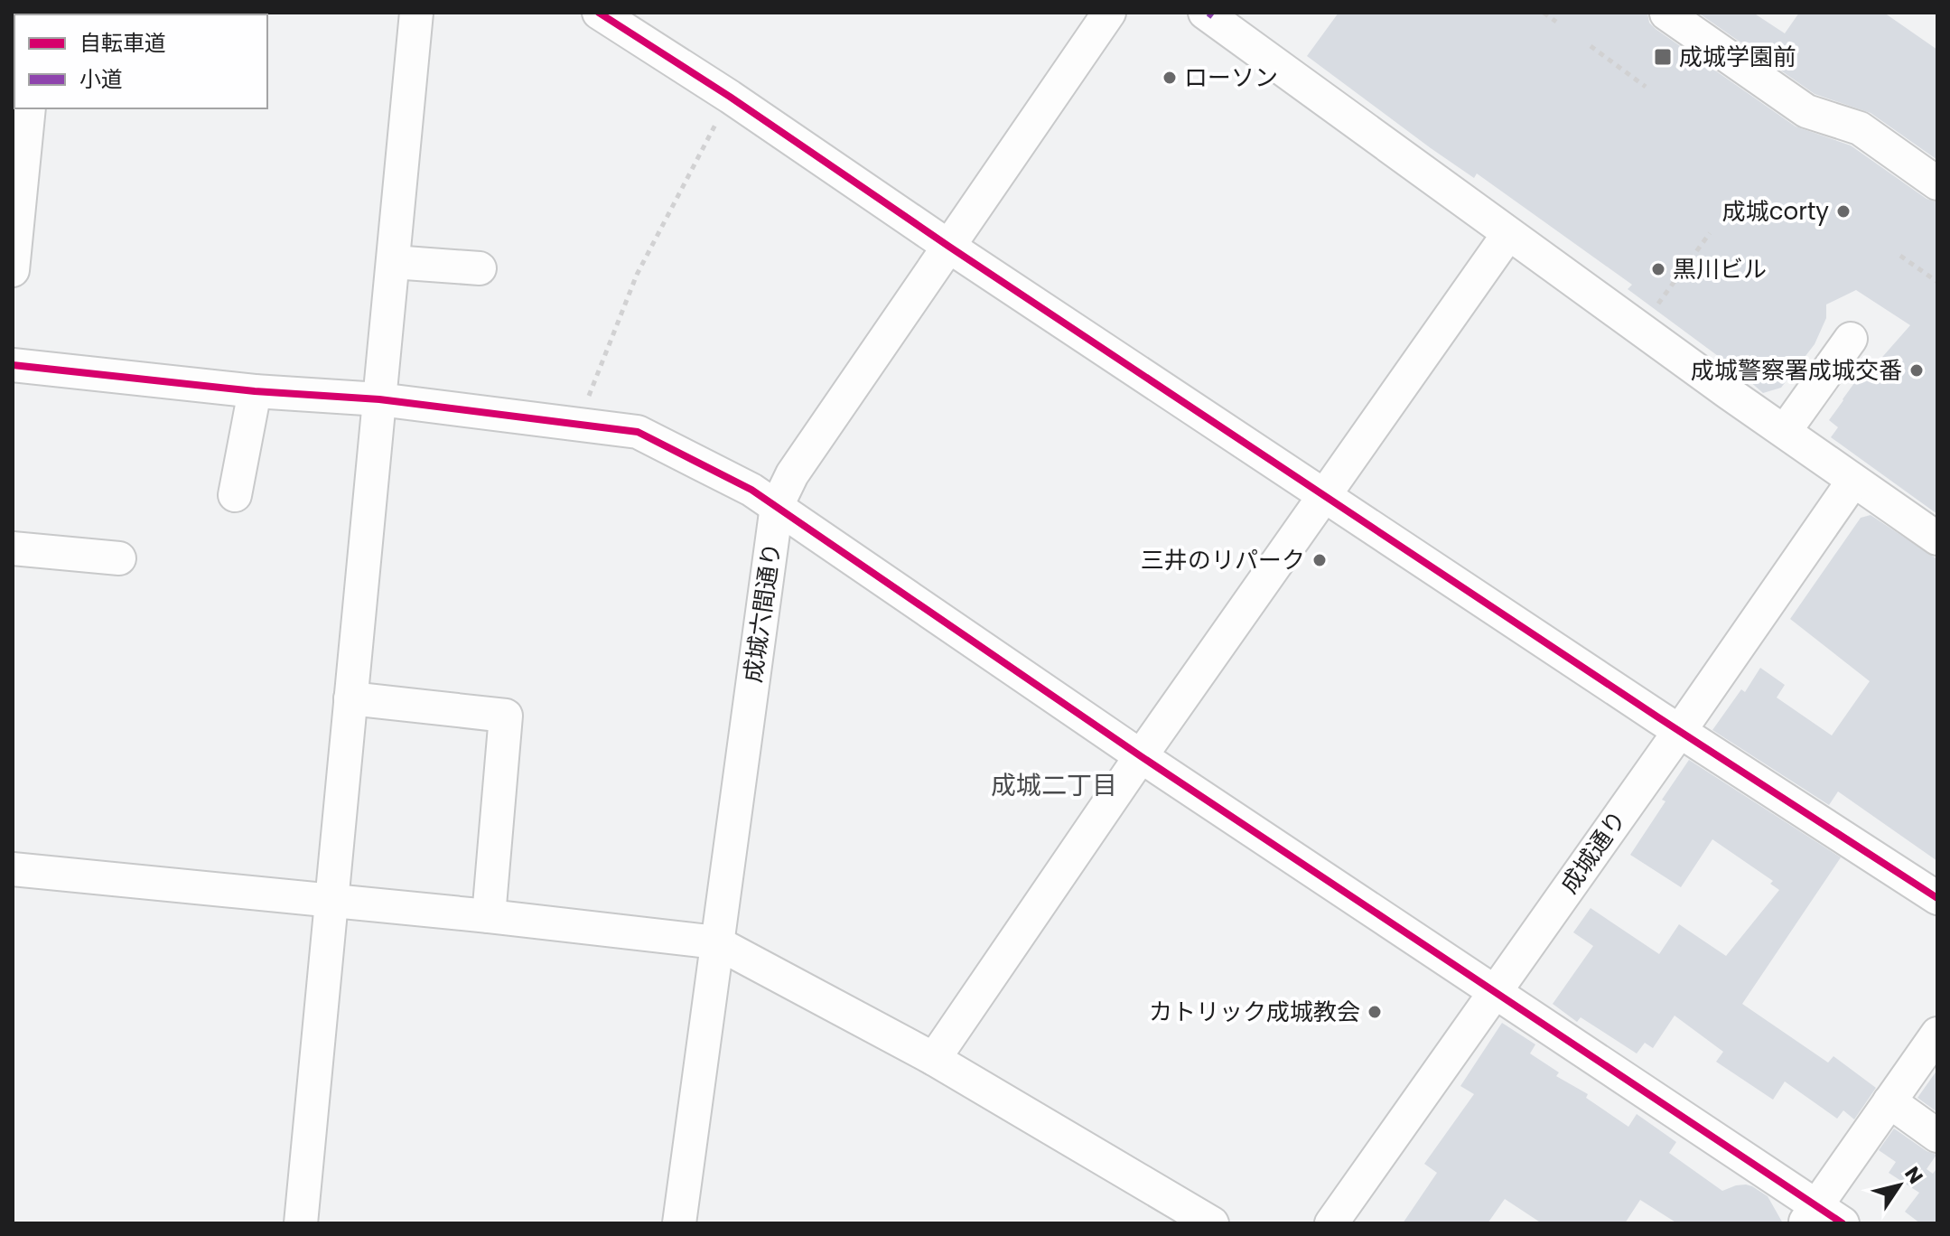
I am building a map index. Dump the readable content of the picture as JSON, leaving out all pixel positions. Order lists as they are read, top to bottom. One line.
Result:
{"streets":{"street":["成城六間通り","成城通り"]},"districts":["成城二丁目"],"places":{"transit":["成城学園前"],"other":["ローソン","成城corty","黒川ビル","成城警察署成城交番","三井のリパーク","カトリック成城教会"]},"legend":["自転車道","小道"],"north":"top right"}
